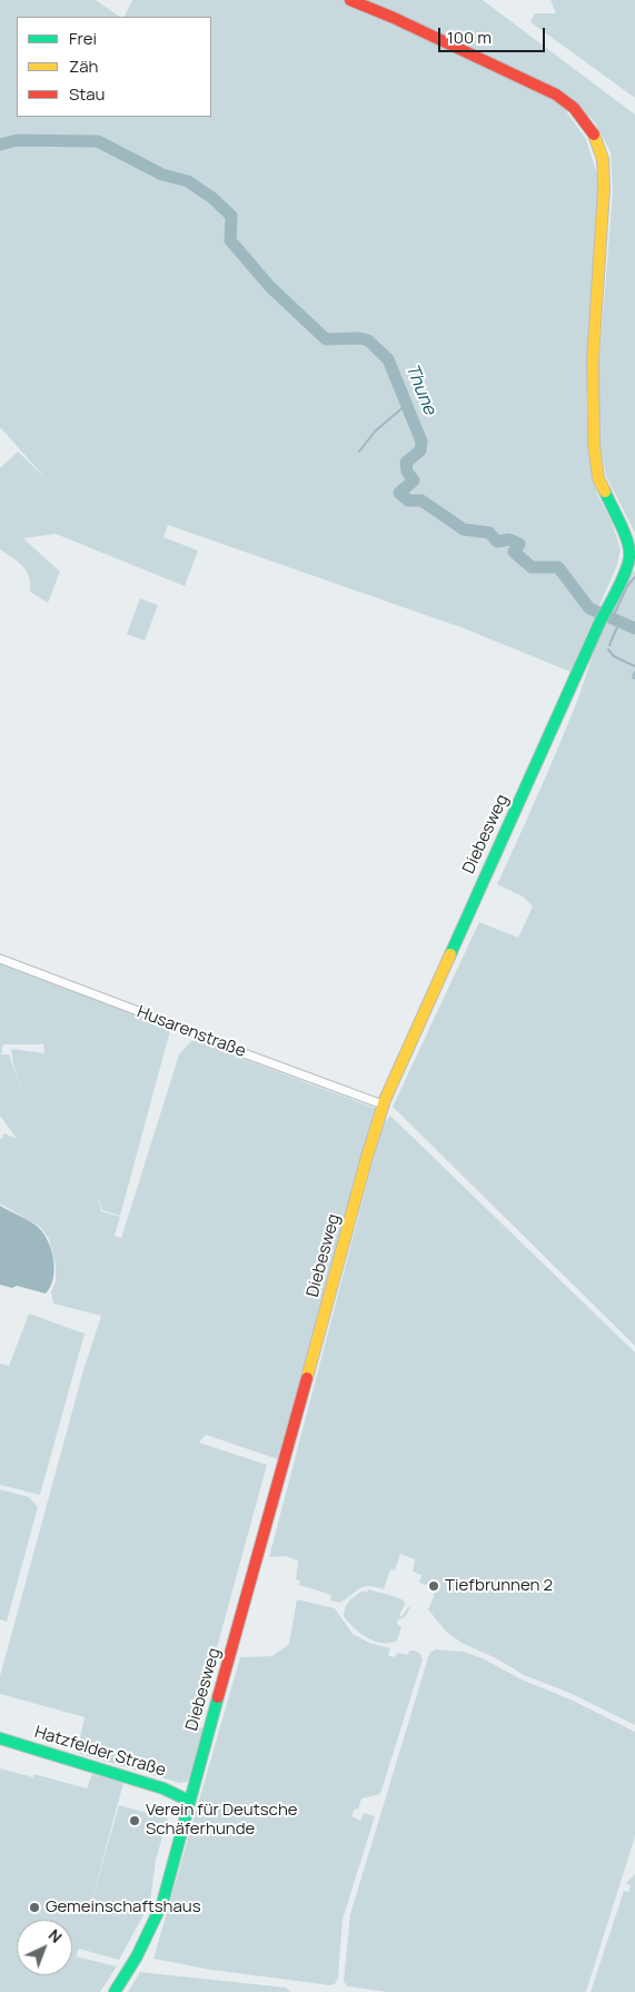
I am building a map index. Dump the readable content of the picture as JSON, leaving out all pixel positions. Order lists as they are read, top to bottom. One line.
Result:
{"streets":{"street":["Diebesweg","Husarenstraße","Hatzfelder Straße"]},"crossings":[["Diebesweg","Husarenstraße"],["Diebesweg","Hatzfelder Straße"]],"water":["Thune"],"places":["Tiefbrunnen 2","Verein für Deutsche Schäferhunde","Gemeinschaftshaus"],"legend":["Frei","Zäh","Stau"],"scale_bar":"100 m","north":"top right"}
